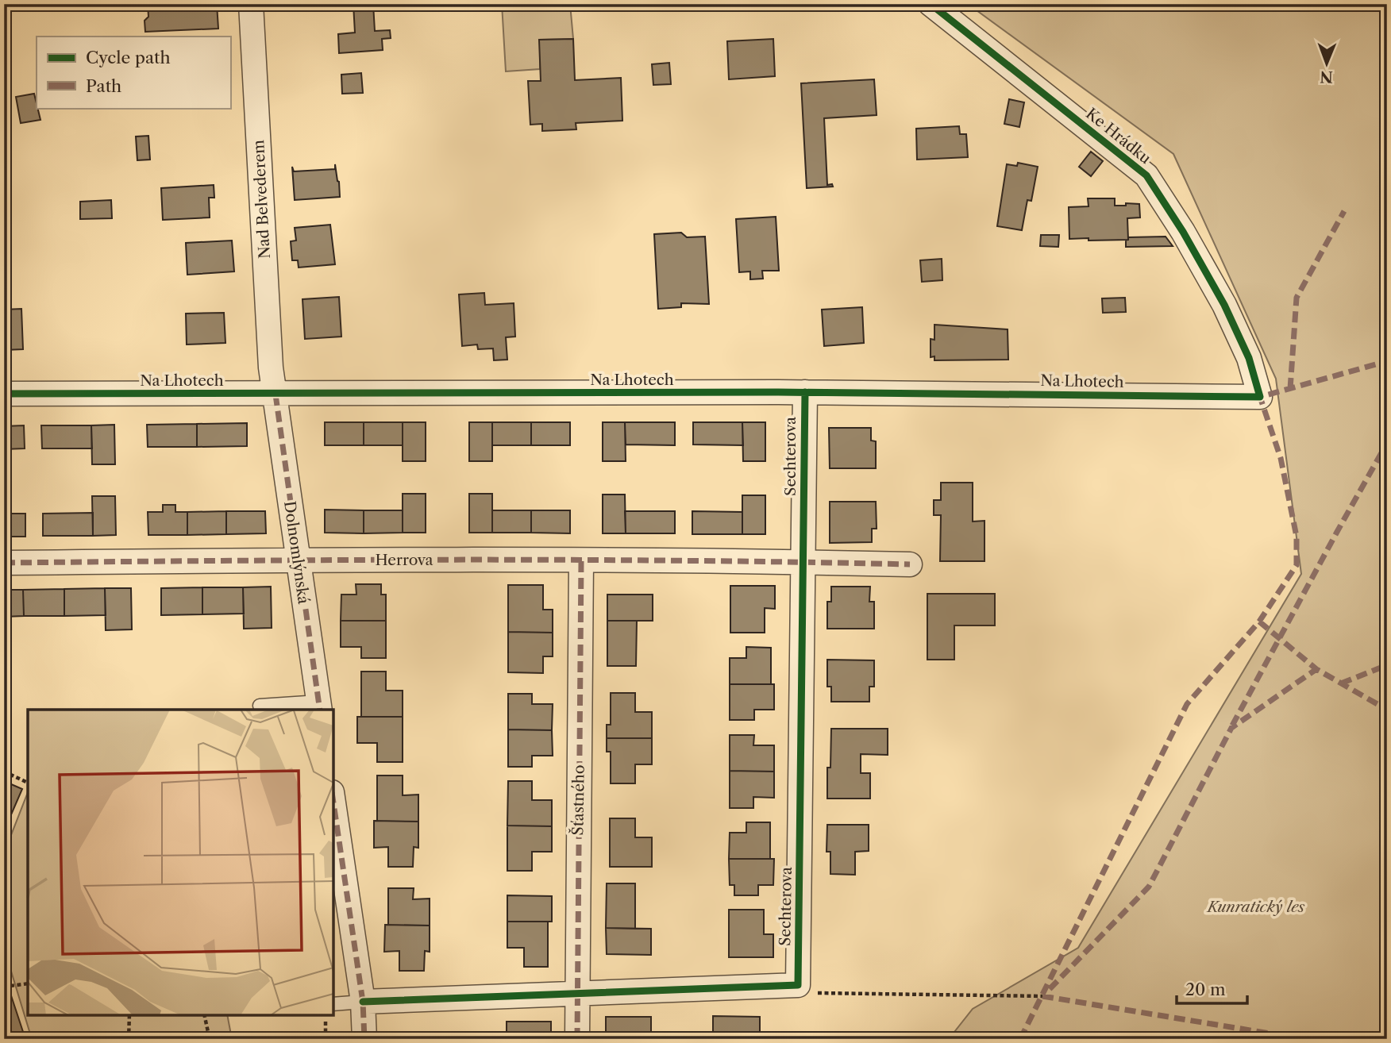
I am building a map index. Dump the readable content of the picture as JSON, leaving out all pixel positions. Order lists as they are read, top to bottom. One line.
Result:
{"streets":{"street":["Ke Hrádku","Nad Belvederem","Na Lhotech","Sechterova","Dolnomlýnská","Herrova","Šťastného"]},"crossings":[["Ke Hrádku","Na Lhotech"],["Nad Belvederem","Na Lhotech"],["Nad Belvederem","Dolnomlýnská"],["Na Lhotech","Sechterova"],["Na Lhotech","Dolnomlýnská"],["Sechterova","Herrova"],["Dolnomlýnská","Herrova"],["Herrova","Šťastného"]],"parks":["Kunratický les"],"legend":["Cycle path","Path"],"scale_bar":"20 m","north":"bottom"}
